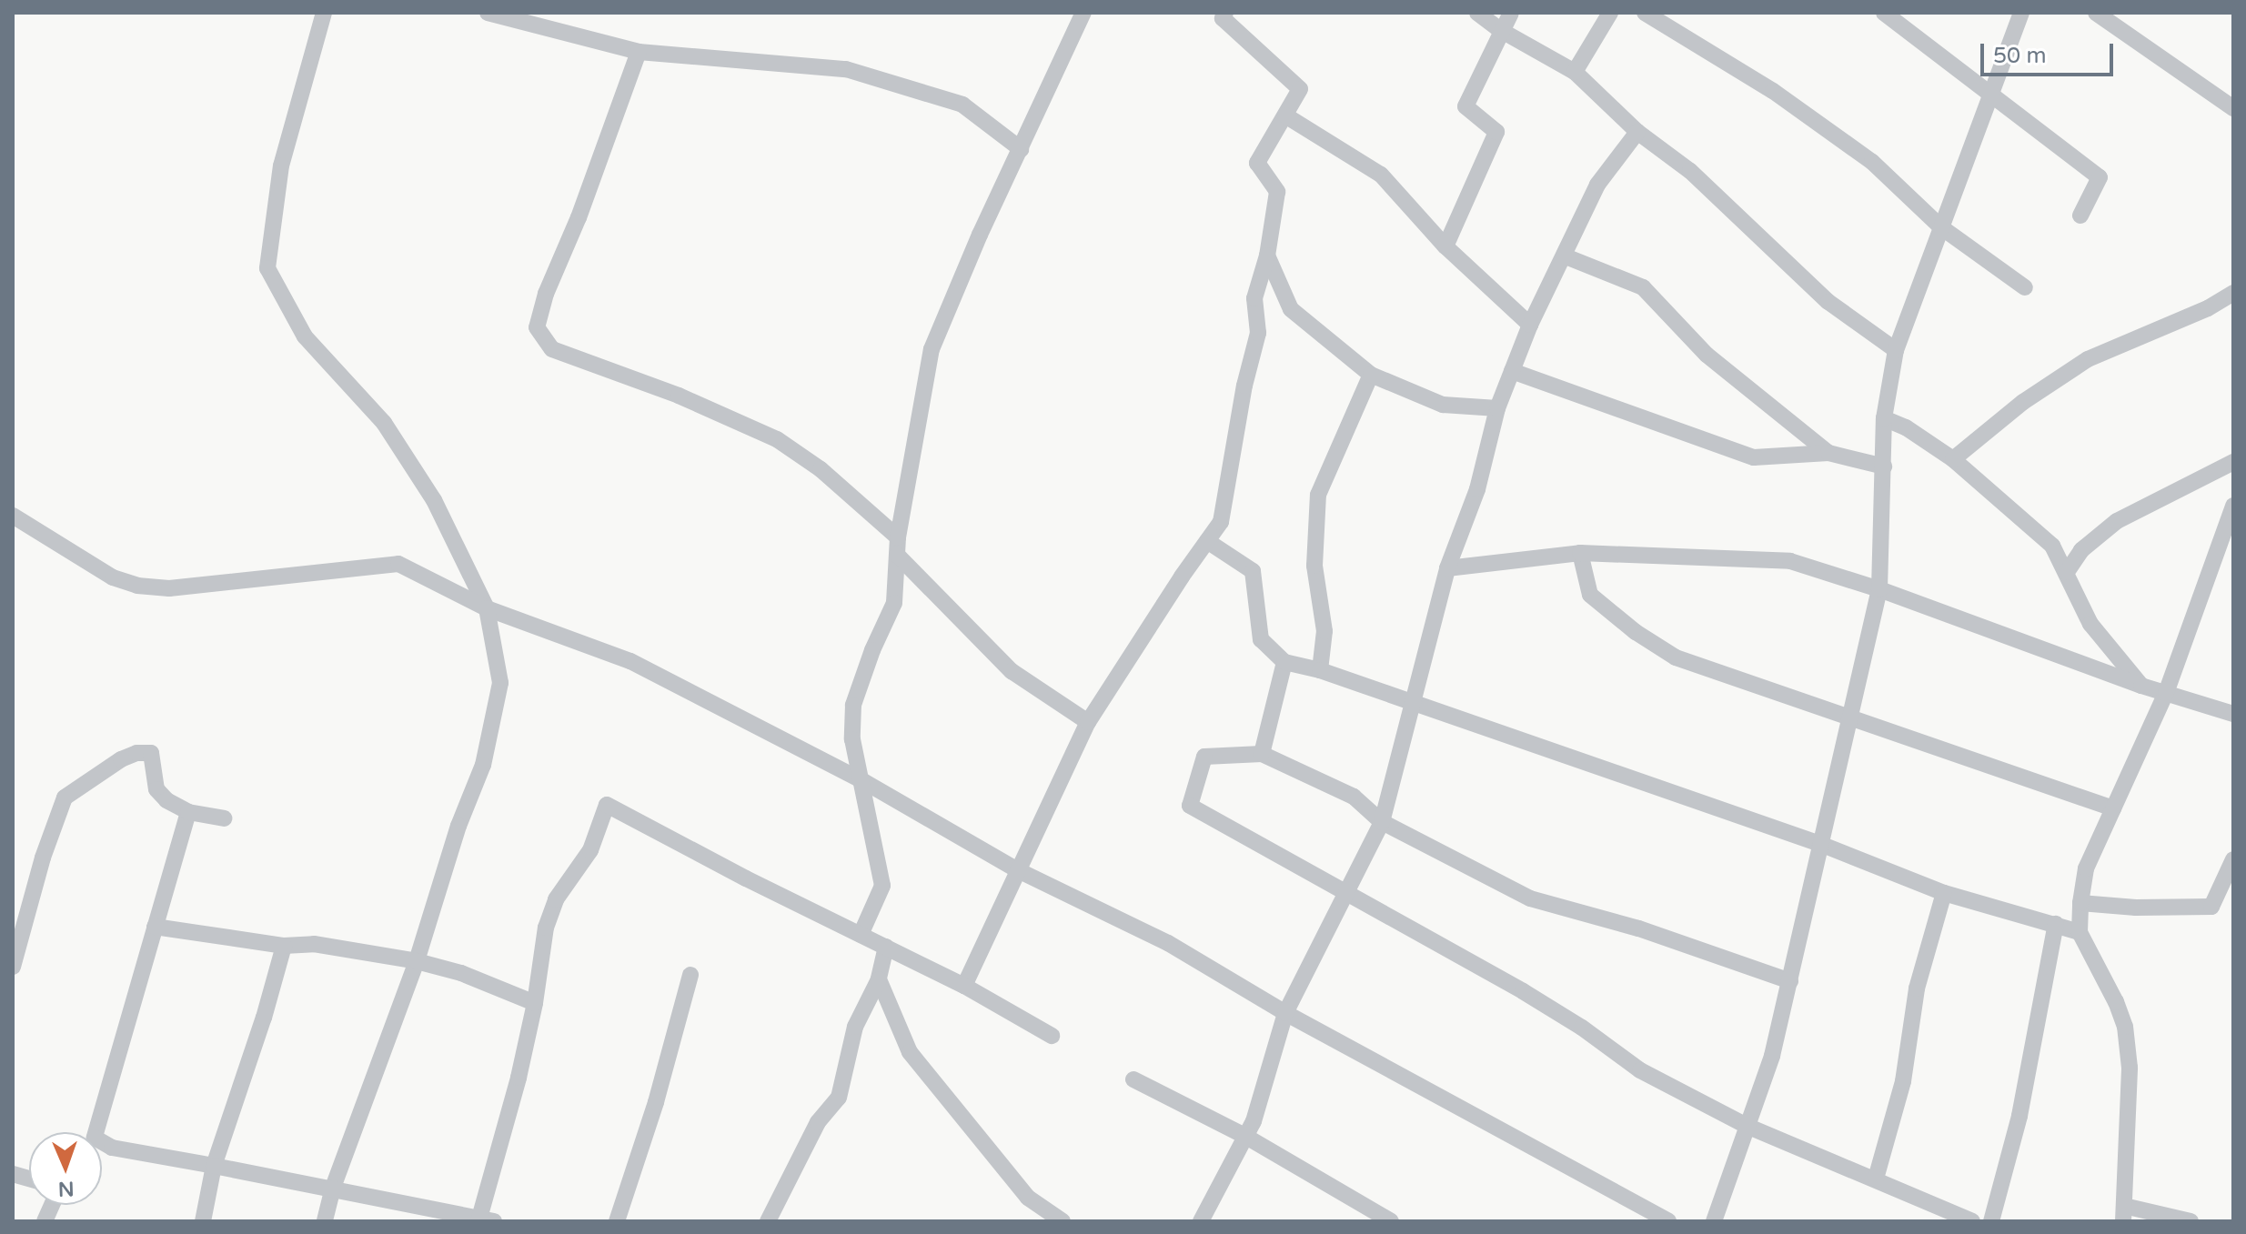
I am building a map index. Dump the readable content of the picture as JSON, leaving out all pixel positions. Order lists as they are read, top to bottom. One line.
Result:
{"scale_bar":"50 m","north":"bottom"}
